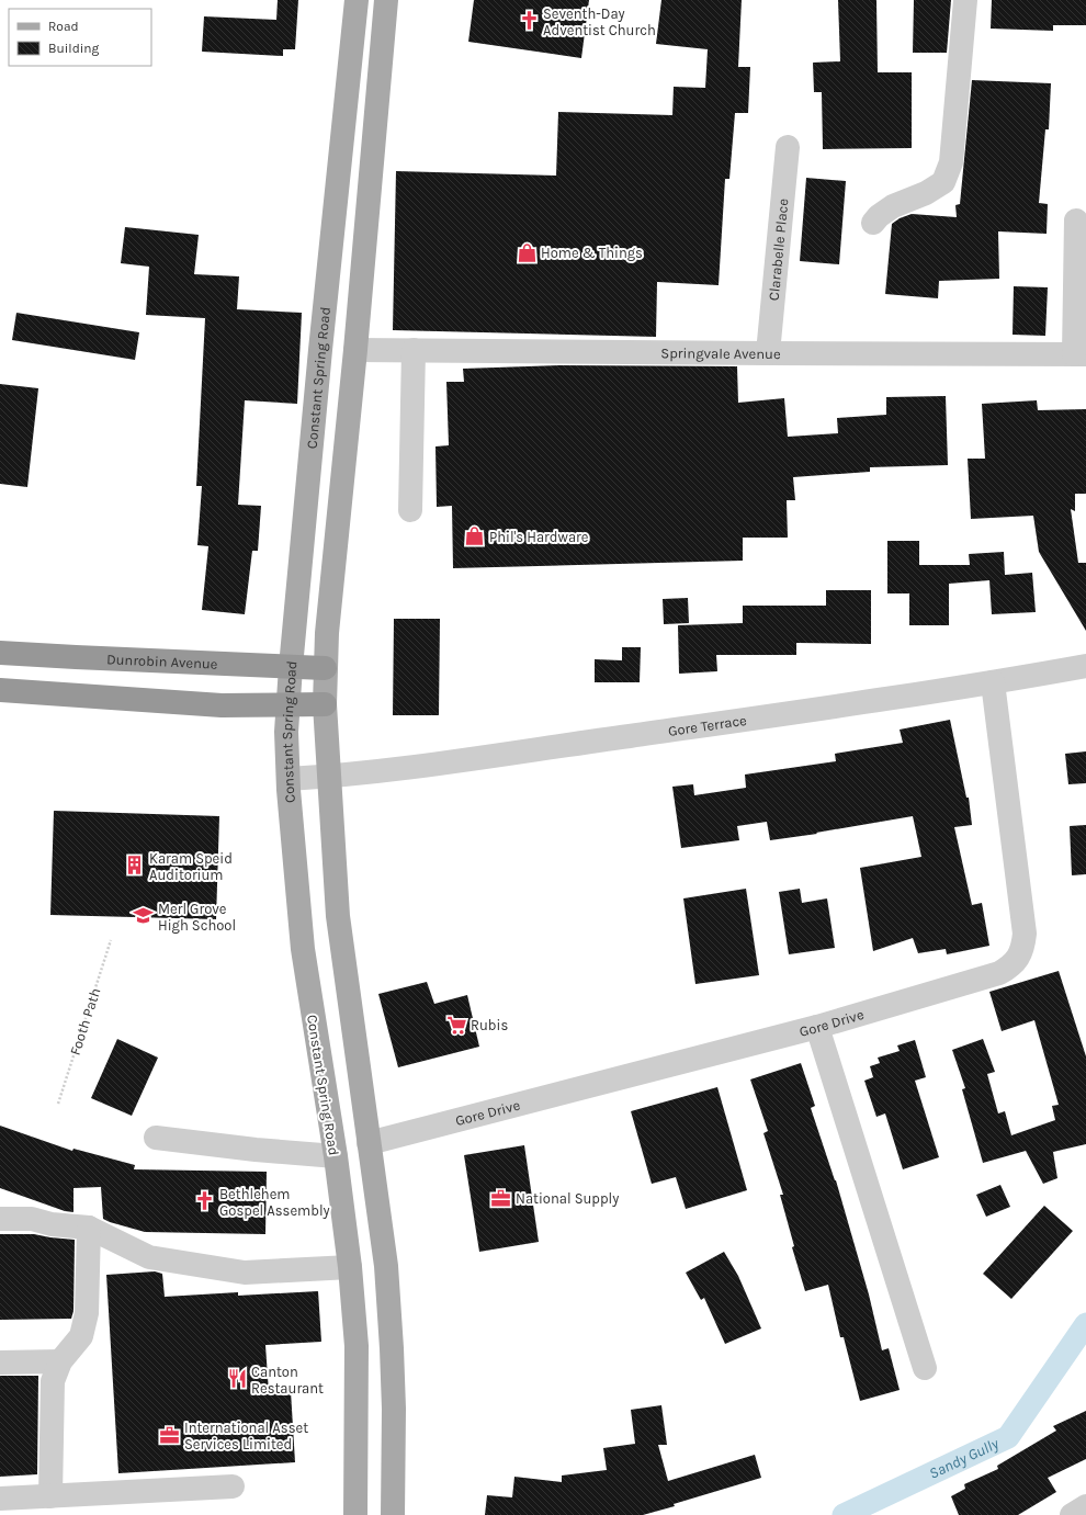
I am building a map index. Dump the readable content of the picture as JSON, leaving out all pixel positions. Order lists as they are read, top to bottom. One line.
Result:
{"streets":{"highway":["Dunrobin Avenue"],"main road":["Constant Spring Road"],"street":["Clarabelle Place","Springvale Avenue","Gore Terrace","Gore Drive"],"path":["Footh Path"]},"crossings":[["Clarabelle Place","Springvale Avenue"],["Constant Spring Road","Dunrobin Avenue"],["Constant Spring Road","Gore Terrace"],["Gore Terrace","Gore Drive"]],"water":["Sandy Gully"],"places":{"church":["Seventh-Day Adventist Church","Bethlehem Gospel Assembly"],"shop":["Home & Things","Phil's Hardware"],"building":["Karam Speid Auditorium"],"school or university":["Merl Grove High School"],"supermarket":["Rubis"],"office":["National Supply","International Asset Services Limited"],"restaurant":["Canton Restaurant"]},"legend":["Road","Building"]}
